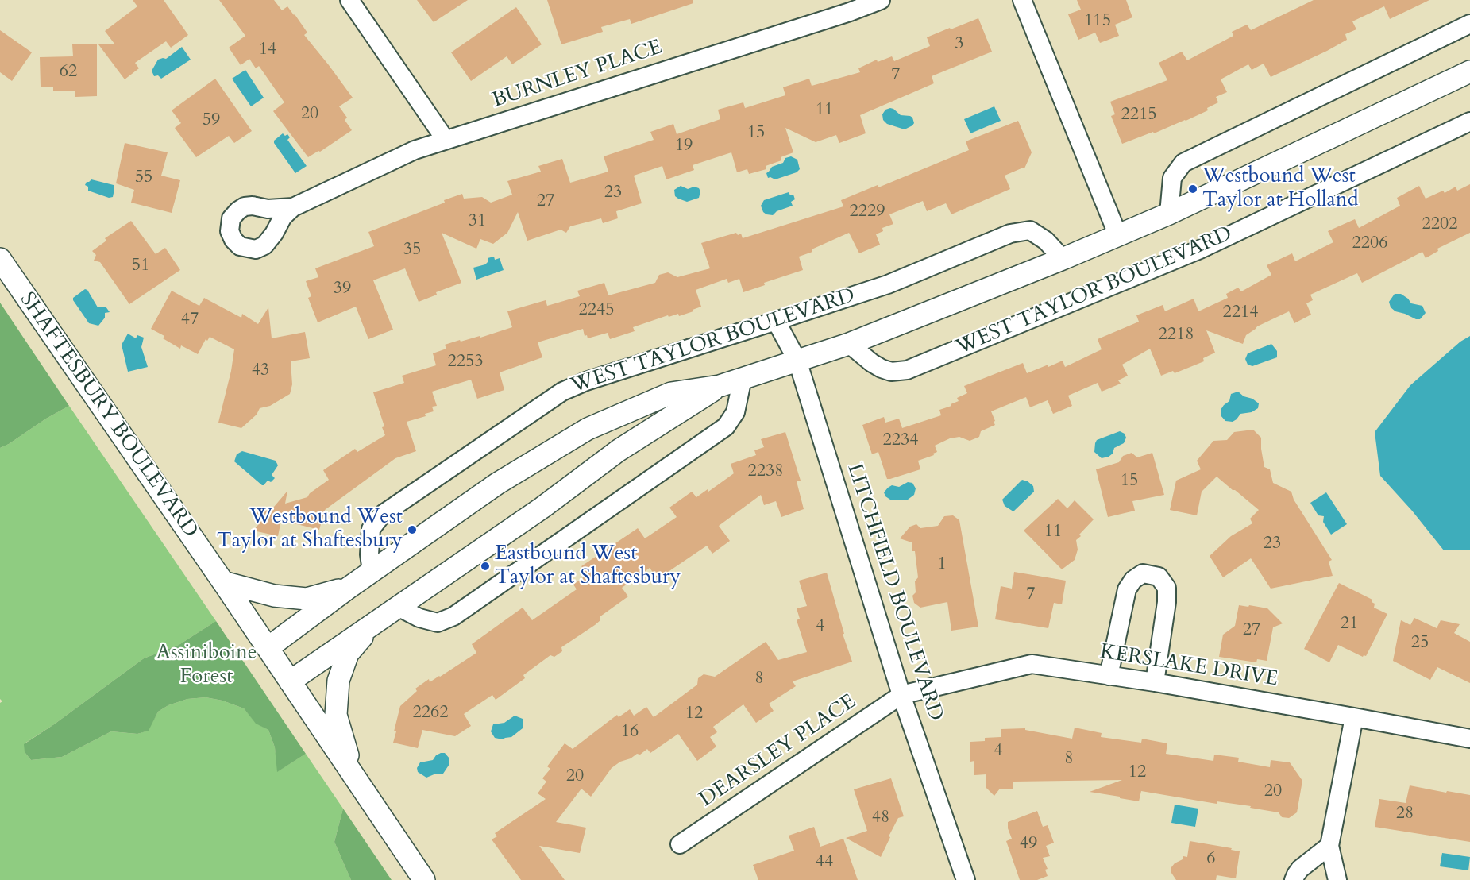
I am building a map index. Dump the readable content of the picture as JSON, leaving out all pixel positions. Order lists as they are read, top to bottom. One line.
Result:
{"streets":{"street":["BURNLEY PLACE","WEST TAYLOR BOULEVARD","SHAFTESBURY BOULEVARD","LITCHFIELD BOULEVARD","KERSLAKE DRIVE","DEARSLEY PLACE"]},"crossings":[["WEST TAYLOR BOULEVARD","SHAFTESBURY BOULEVARD"],["WEST TAYLOR BOULEVARD","LITCHFIELD BOULEVARD"],["LITCHFIELD BOULEVARD","KERSLAKE DRIVE"],["LITCHFIELD BOULEVARD","DEARSLEY PLACE"],["KERSLAKE DRIVE","DEARSLEY PLACE"]],"parks":["Assiniboine Forest"],"places":["Westbound West Taylor at Holland","Westbound West Taylor at Shaftesbury","Eastbound West Taylor at Shaftesbury"],"house_numbers":["115","3","14","62","7","11","20","2215","59","15","19","55","23","27","2229","31","2202","2206","35","51","39","2245","2214","47","2218","2253","43","2234","2238","15","11","23","1","7","21","4","27","25","8","2262","12","16","4","8","12","20","20","28","48","49","6","44"]}
